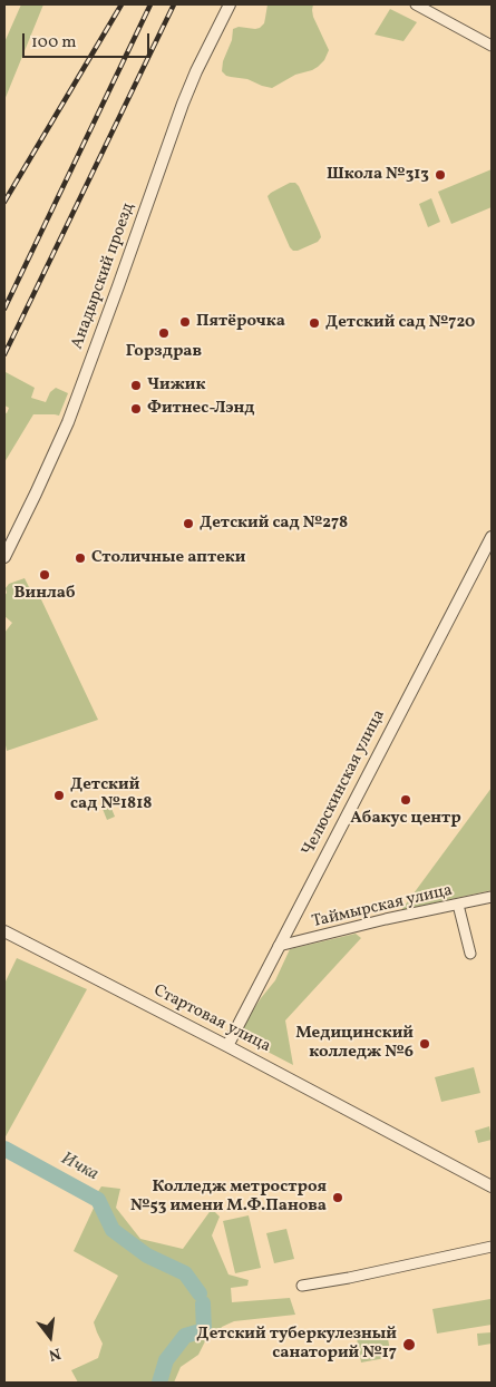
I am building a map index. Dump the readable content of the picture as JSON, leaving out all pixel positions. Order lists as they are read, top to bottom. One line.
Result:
{"streets":{"street":["Анадырский проезд","Челюскинская улица","Таймырская улица","Стартовая улица"]},"crossings":[["Челюскинская улица","Таймырская улица"],["Челюскинская улица","Стартовая улица"]],"water":["Ичка"],"places":["Школа №313","Пятёрочка","Детский сад №720","Горздрав","Чижик","Фитнес-Лэнд","Детский сад №278","Столичные аптеки","Винлаб","Детский сад №1818","Абакус центр","Медицинский колледж №6","Колледж метростроя №53 имени М.Ф.Панова","Детский туберкулезный санаторий №17"],"scale_bar":"100 m","north":"bottom"}
